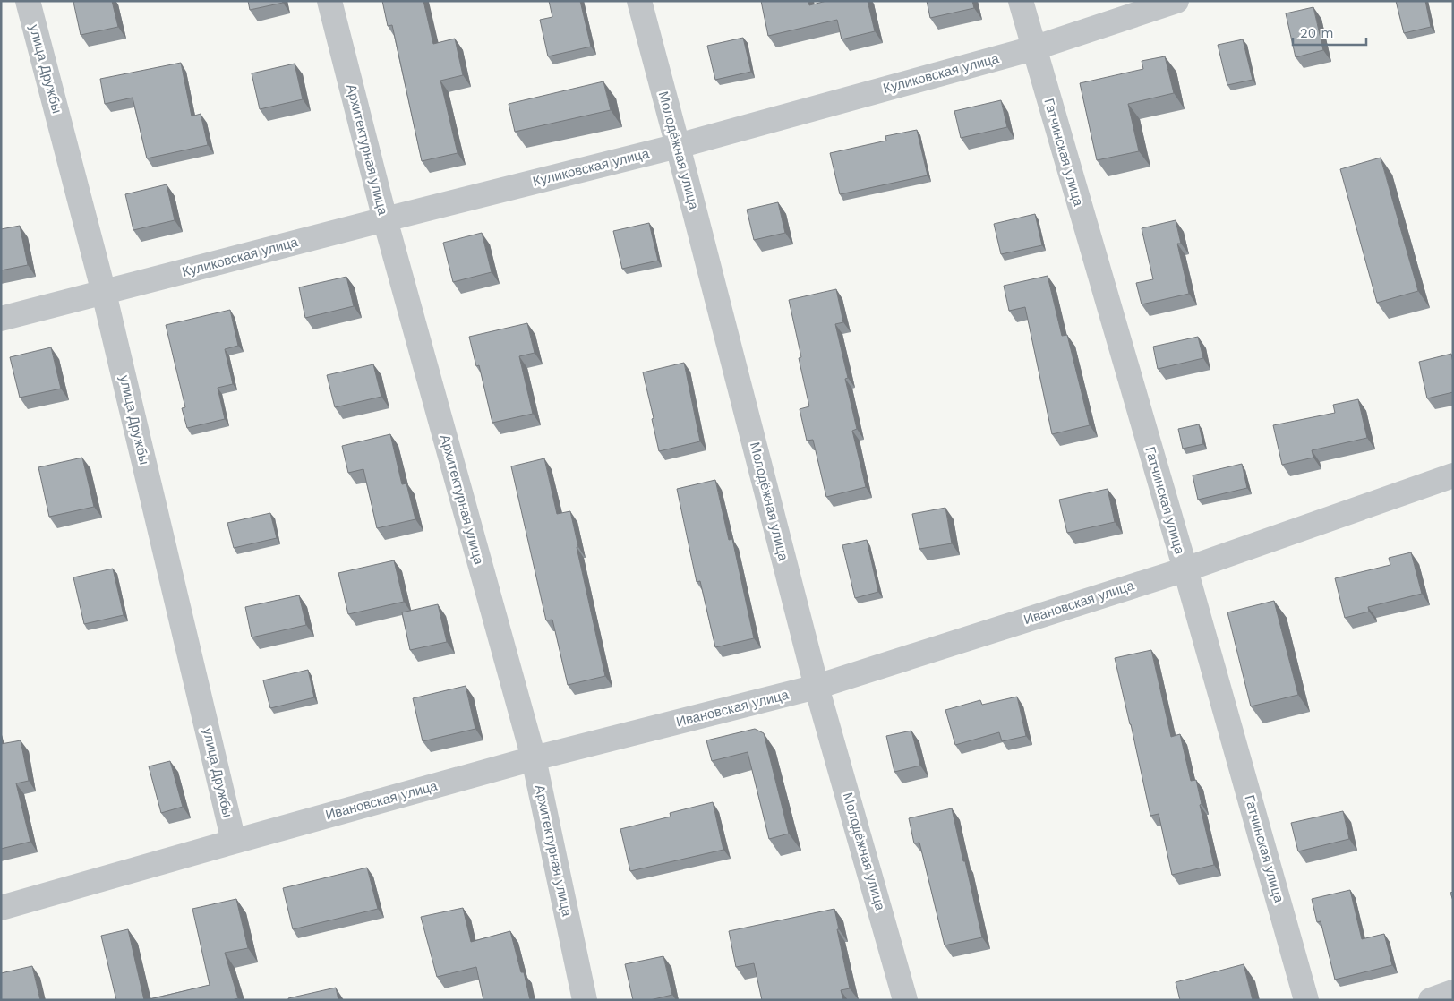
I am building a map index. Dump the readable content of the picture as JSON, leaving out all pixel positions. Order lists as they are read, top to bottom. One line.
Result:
{"streets":{"street":["улица Дружбы","Куликовская улица","Архитектурная улица","Молодёжная улица","Гатчинская улица","Ивановская улица"]},"crossings":[["улица Дружбы","Куликовская улица"],["улица Дружбы","Ивановская улица"],["Куликовская улица","Архитектурная улица"],["Куликовская улица","Молодёжная улица"],["Куликовская улица","Гатчинская улица"],["Архитектурная улица","Ивановская улица"],["Молодёжная улица","Ивановская улица"],["Гатчинская улица","Ивановская улица"]],"scale_bar":"20 m"}
